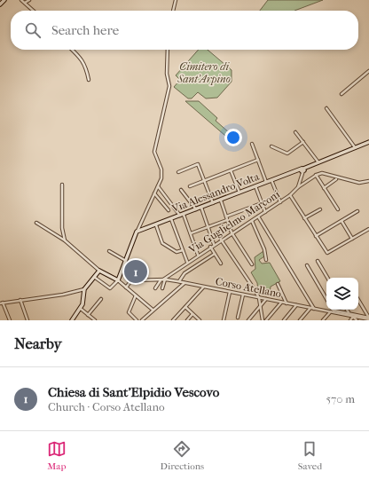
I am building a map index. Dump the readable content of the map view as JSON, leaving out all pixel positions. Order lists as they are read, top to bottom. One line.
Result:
{"streets":{"street":["Via Alessandro Volta","Via Guglielmo Marconi","Corso Atellano"]},"crossings":[["Via Alessandro Volta","Via Guglielmo Marconi"],["Via Guglielmo Marconi","Corso Atellano"]],"parks":["Cimitero di Sant'Arpino"],"page":{"search":"Search here","pins":"1","heading":"Nearby","list":[{"mark":"1","name":"Chiesa di Sant'Elpidio Vescovo","note":"Church · Corso Atellano","value":"570 m"}],"nav":["Map","Directions","Saved"]}}
